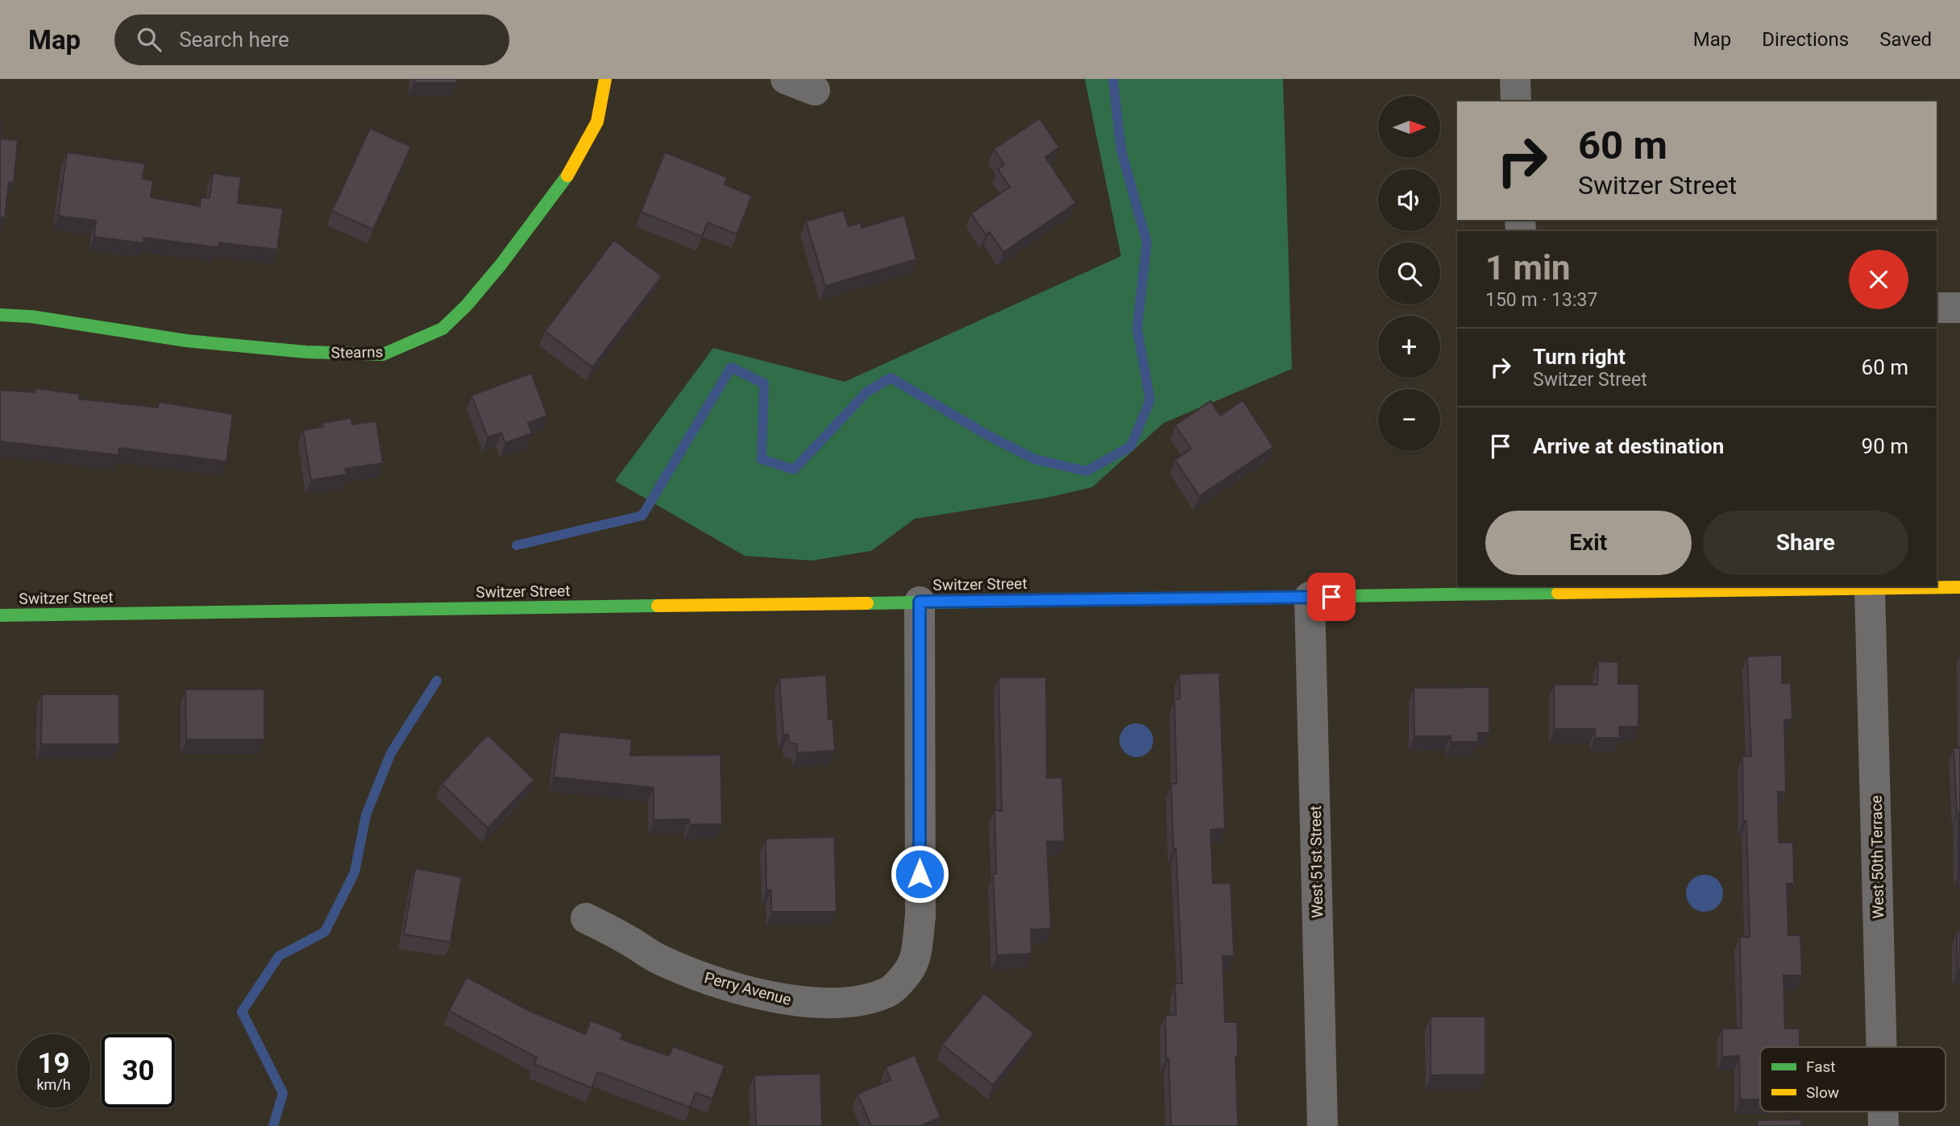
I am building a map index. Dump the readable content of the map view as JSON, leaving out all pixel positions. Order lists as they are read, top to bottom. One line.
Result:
{"streets":{"street":["Stearns","Switzer Street","West 50th Terrace","West 51st Street","Perry Avenue"]},"crossings":[["Switzer Street","West 50th Terrace"],["Switzer Street","West 51st Street"],["Switzer Street","Perry Avenue"]],"legend":["Fast","Slow"],"north":"right","page":{"header":"Map","search":"Search here","nav":["Map","Directions","Saved"],"map_buttons":["+","−"],"turn":["60 m","Switzer Street"],"heading":["1 min","150 m · 13:37"],"list":[{"name":"Turn right","note":"Switzer Street","value":"60 m"},{"name":"Arrive at destination","value":"90 m"}],"buttons":["Exit","Share"],"speed":"19 km/h","limit":"30"}}
